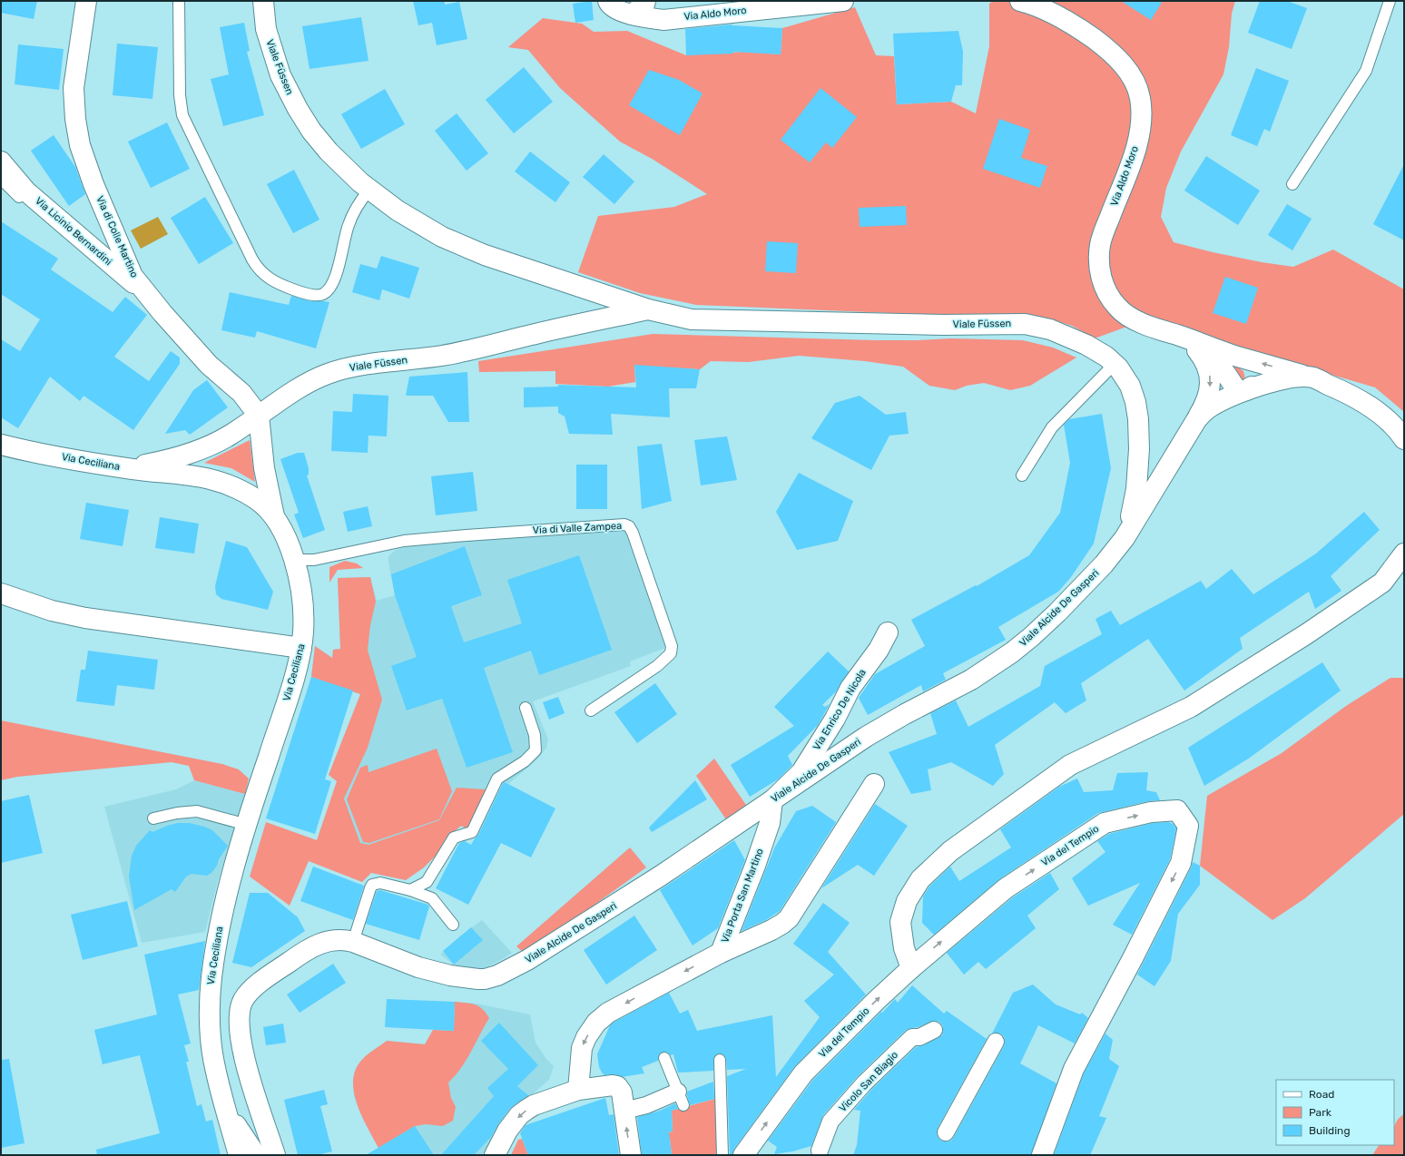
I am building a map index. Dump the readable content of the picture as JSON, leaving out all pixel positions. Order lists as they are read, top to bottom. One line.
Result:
{"streets":{"street":["Via Aldo Moro","Viale Füssen","Via Licinio Bernardini","Via di Colle Martino","Via Ceciliana","Viale Alcide De Gasperi","Via Enrico De Nicola","Via del Tempio","Via Porta San Martino","Vicolo San Biagio"],"lane":["Via di Valle Zampea"]},"crossings":[["Via Aldo Moro","Viale Alcide De Gasperi"],["Viale Füssen","Via di Colle Martino"],["Viale Füssen","Via Ceciliana"],["Viale Füssen","Viale Alcide De Gasperi"],["Via Licinio Bernardini","Via di Colle Martino"],["Via di Colle Martino","Via Ceciliana"],["Via Ceciliana","Via di Valle Zampea"],["Viale Alcide De Gasperi","Via Enrico De Nicola"],["Viale Alcide De Gasperi","Via Porta San Martino"],["Via Enrico De Nicola","Via Porta San Martino"]],"one_way":["Via Porta San Martino"],"legend":["Road","Park","Building"]}
